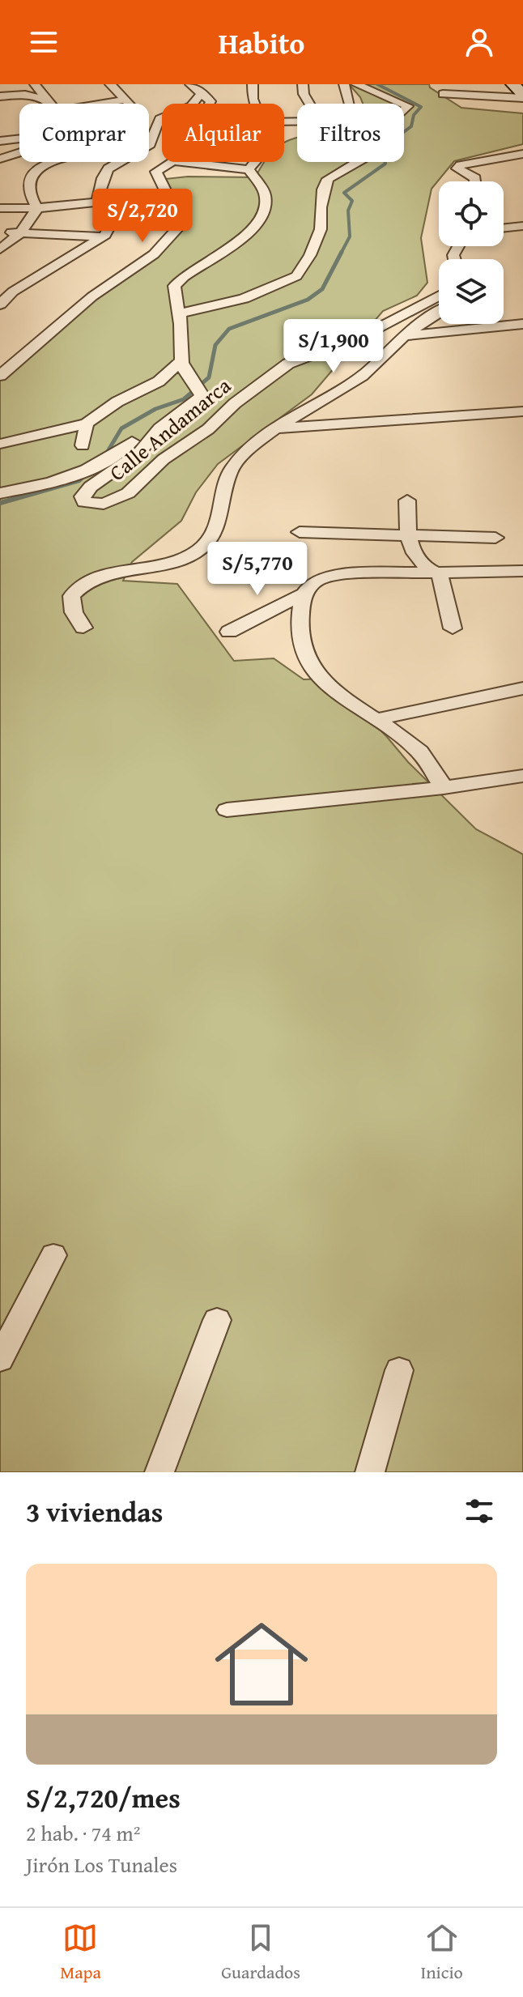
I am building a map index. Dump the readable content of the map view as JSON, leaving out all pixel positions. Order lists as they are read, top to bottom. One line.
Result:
{"streets":{"street":["Calle Andamarca"]},"page":{"header":"Habito","chip":["Comprar","Alquilar","Filtros"],"price":["S/2,720","S/1,900","S/5,770"],"heading":"3 viviendas","list":[{"name":"S/2,720/mes","note":"2 hab. · 74 m² · Jirón Los Tunales"}],"tabs":["Mapa","Guardados","Inicio"]}}
